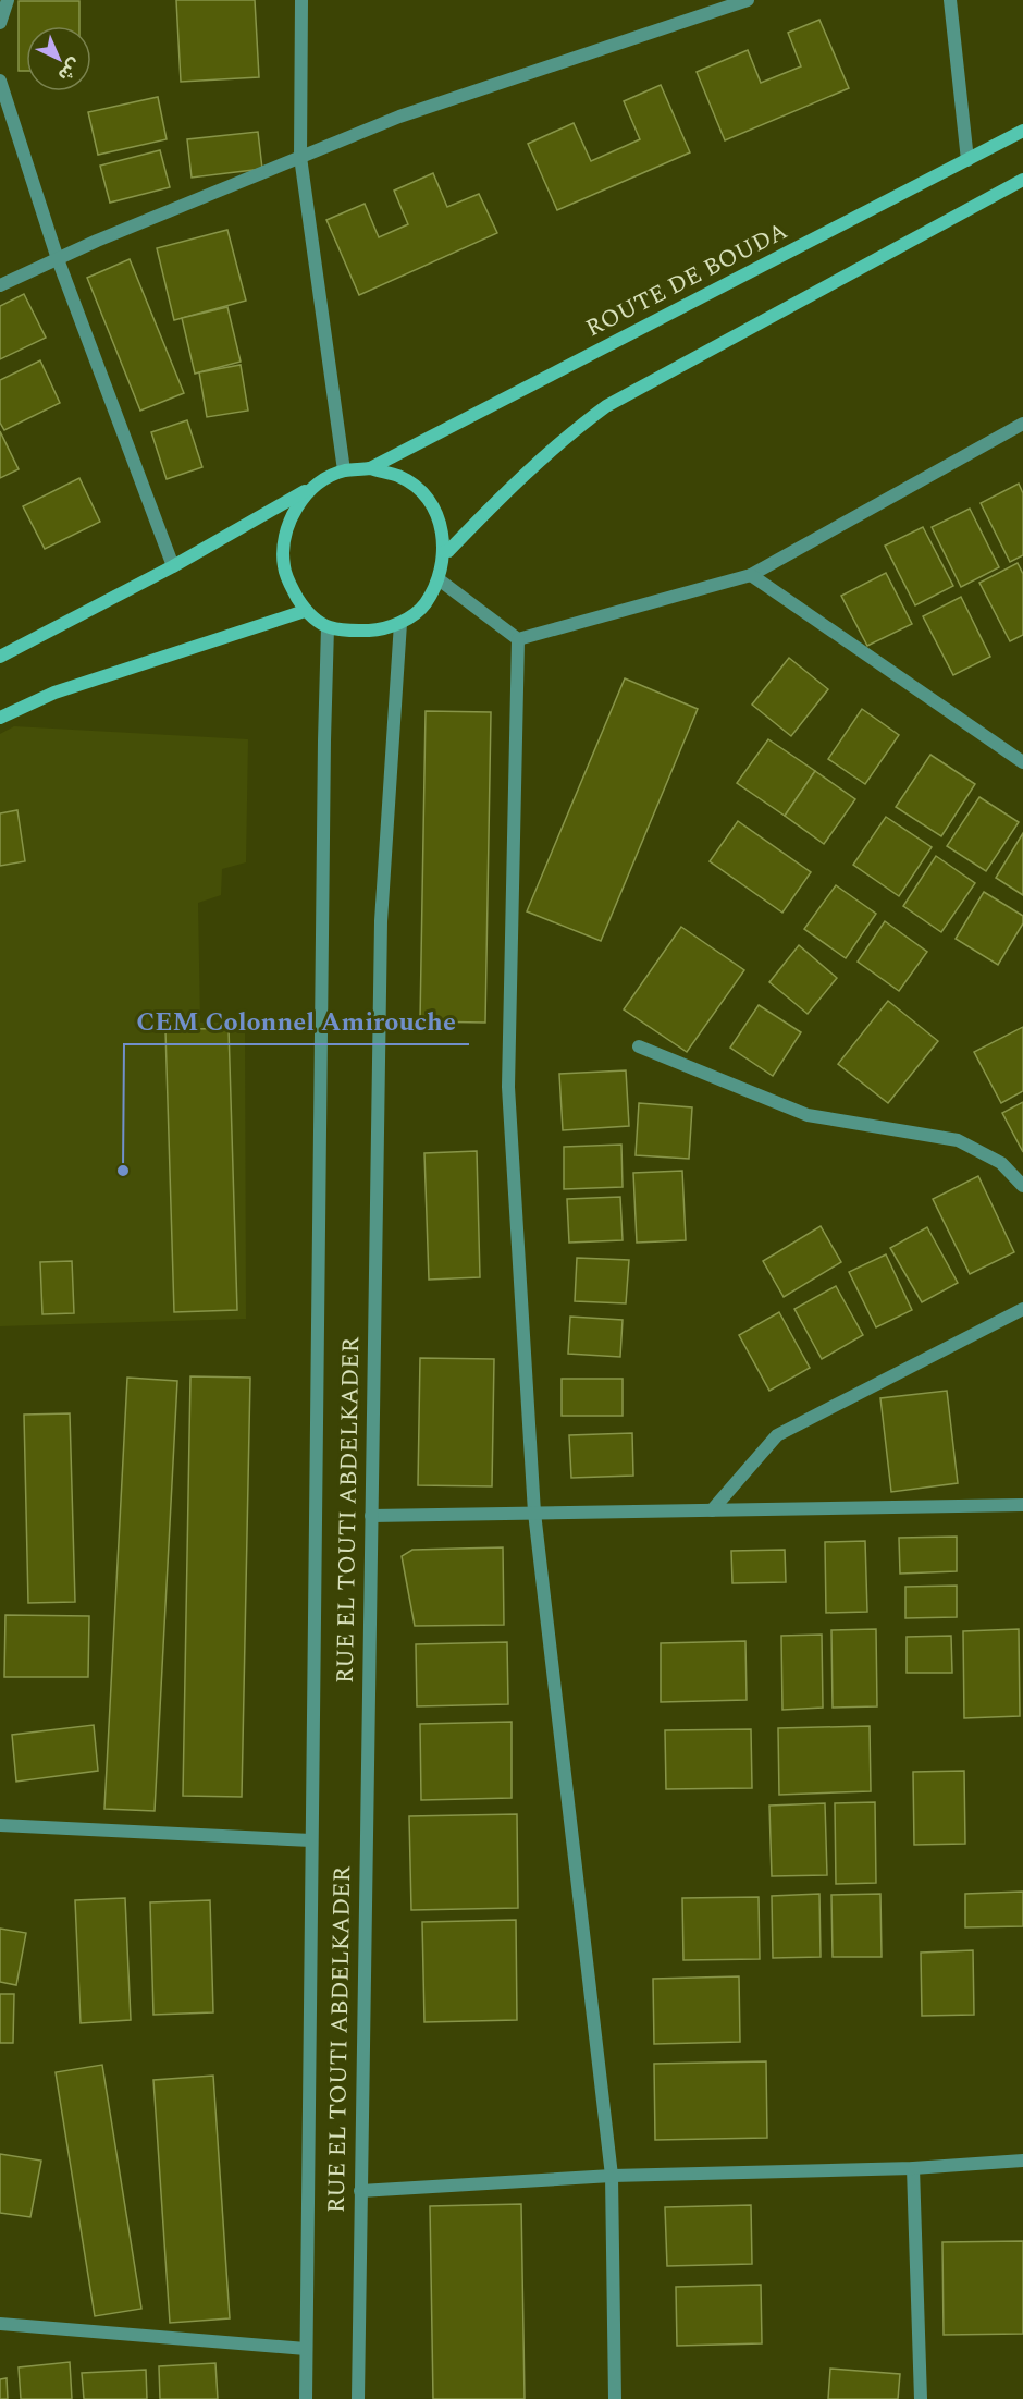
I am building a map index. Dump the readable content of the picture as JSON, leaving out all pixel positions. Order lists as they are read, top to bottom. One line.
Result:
{"streets":{"main road":["ROUTE DE BOUDA"],"street":["RUE EL TOUTI ABDELKADER"]},"crossings":[["ROUTE DE BOUDA","RUE EL TOUTI ABDELKADER"]],"places":["CEM Colonnel Amirouche"],"north":"bottom right"}
